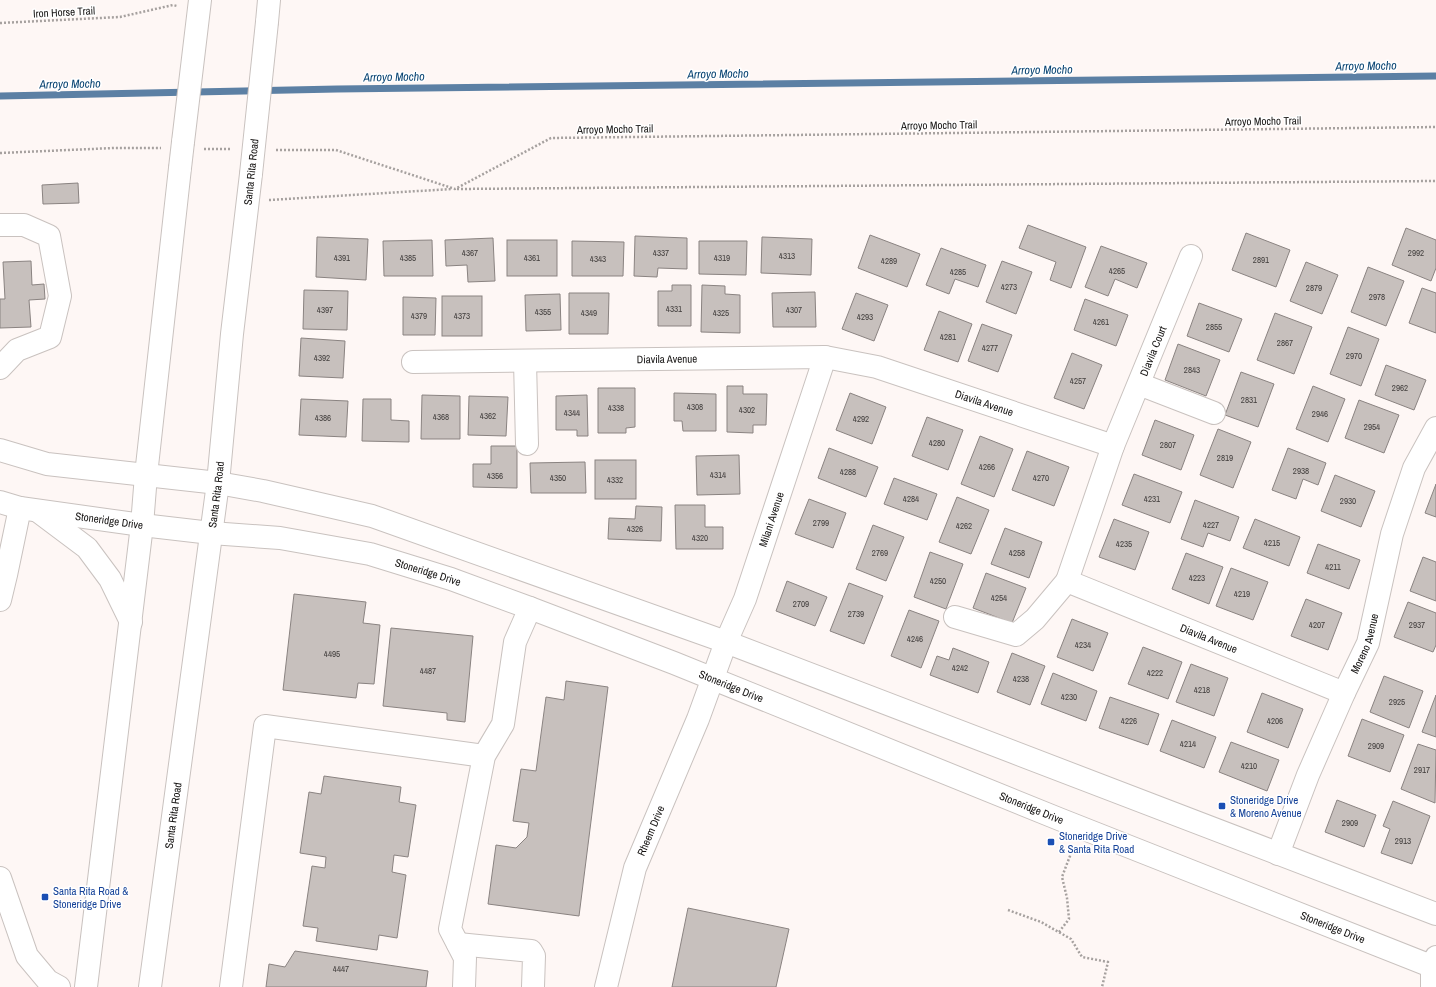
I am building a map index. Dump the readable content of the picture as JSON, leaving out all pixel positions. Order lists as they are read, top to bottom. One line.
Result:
{"streets":{"main road":["Santa Rita Road","Diavila Court","Diavila Avenue","Milani Avenue","Stoneridge Drive","Moreno Avenue","Rheem Drive"],"path":["Iron Horse Trail","Arroyo Mocho Trail"]},"crossings":[["Arroyo Mocho Trail","Santa Rita Road"],["Santa Rita Road","Stoneridge Drive"],["Diavila Court","Diavila Avenue"],["Diavila Avenue","Milani Avenue"],["Diavila Avenue","Moreno Avenue"],["Milani Avenue","Stoneridge Drive"],["Milani Avenue","Rheem Drive"],["Stoneridge Drive","Rheem Drive"]],"water":["Arroyo Mocho"],"places":{"transit":["Stoneridge Drive & Moreno Avenue","Stoneridge Drive & Santa Rita Road","Santa Rita Road & Stoneridge Drive"]},"house_numbers":["4367","4337","2992","4313","4391","4385","4361","4319","4343","2891","4289","4265","4285","4273","2879","2978","4331","4397","4307","4355","4349","4325","4379","4373","4293","4261","2855","4281","2867","4277","2970","4392","2843","4257","2962","2831","4308","4338","4302","4344","2946","4362","4368","4386","4292","2954","4280","2807","2819","4266","2938","4288","4314","4356","4350","4270","4332","4284","4231","2930","2799","4227","4262","4326","4320","4215","4235","2769","4258","4211","4223","4250","4219","4254","2709","2739","4207","2937","4246","4234","4495","4242","4487","4222","4238","4218","4230","2925","4226","4206","4214","2909","4210","2917","2909","2913","4447"]}
